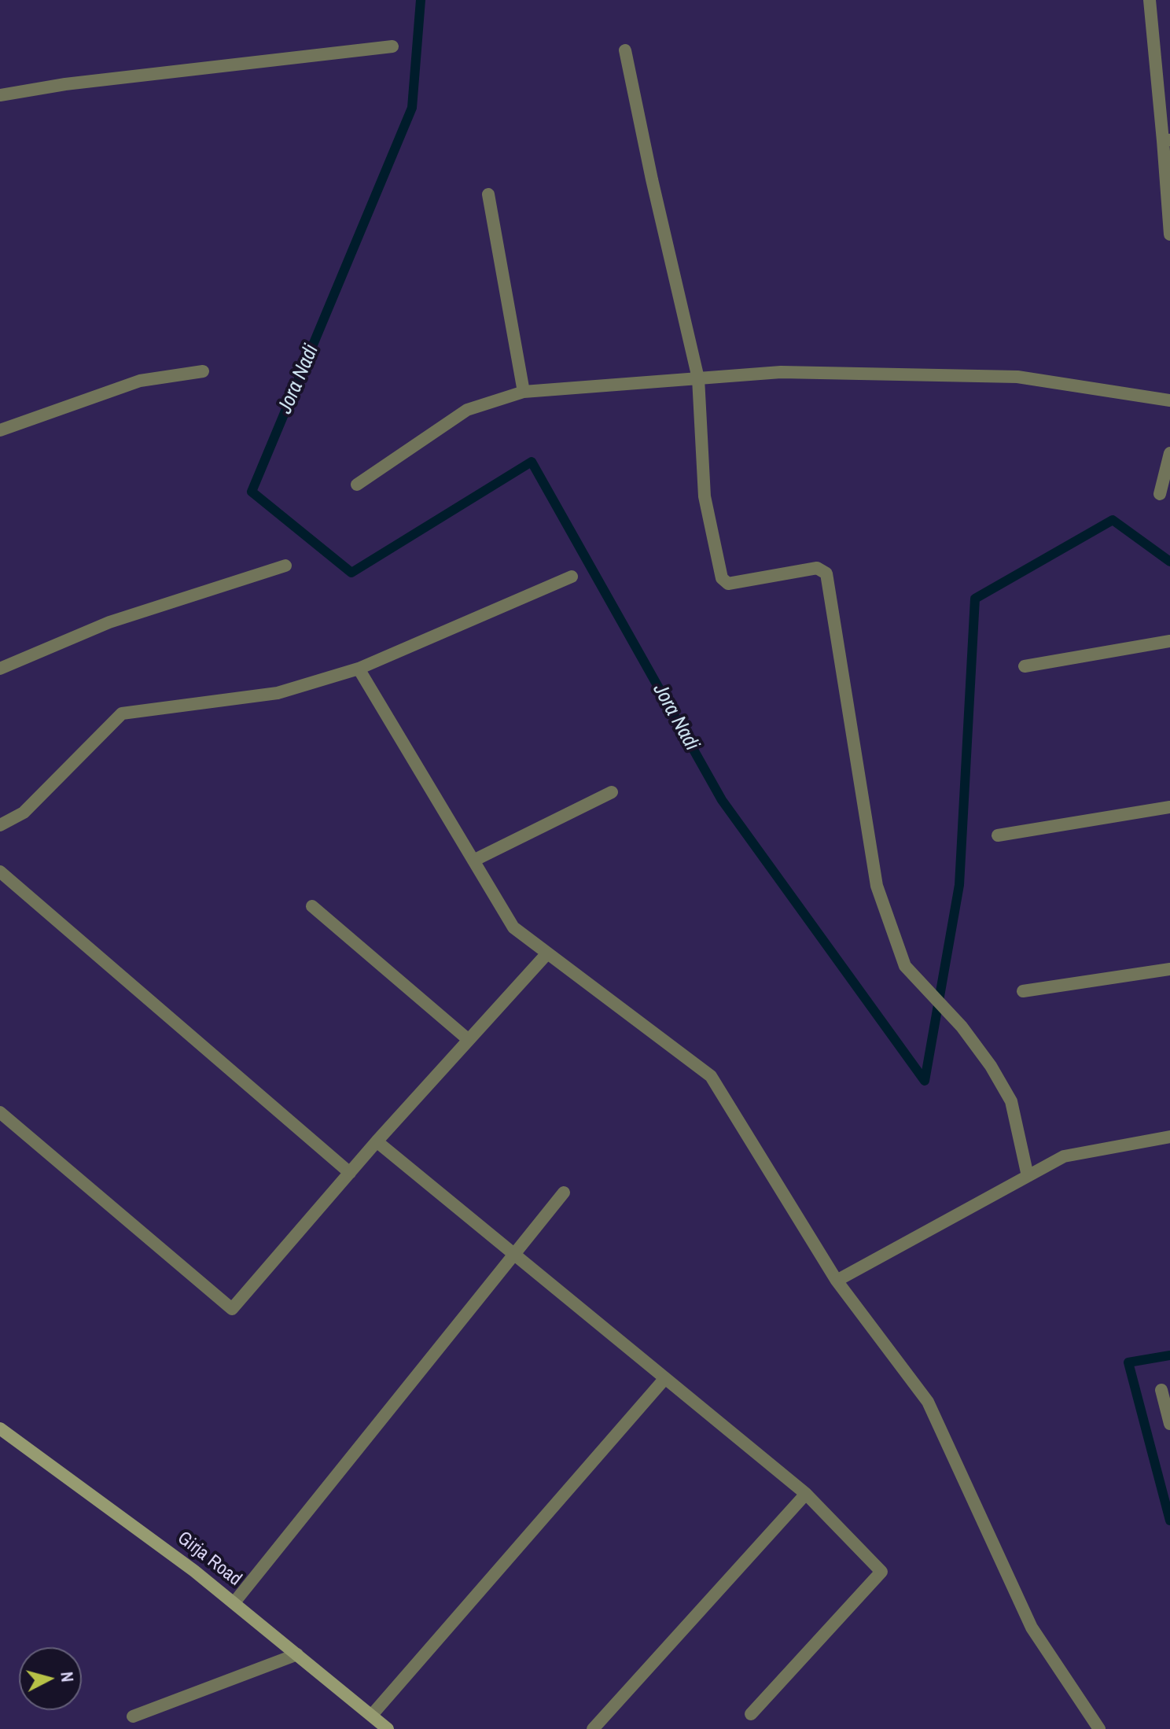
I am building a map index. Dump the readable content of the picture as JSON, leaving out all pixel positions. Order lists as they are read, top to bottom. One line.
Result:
{"streets":{"main road":["Girja Road"]},"water":["Jora Nadi"],"north":"right"}
